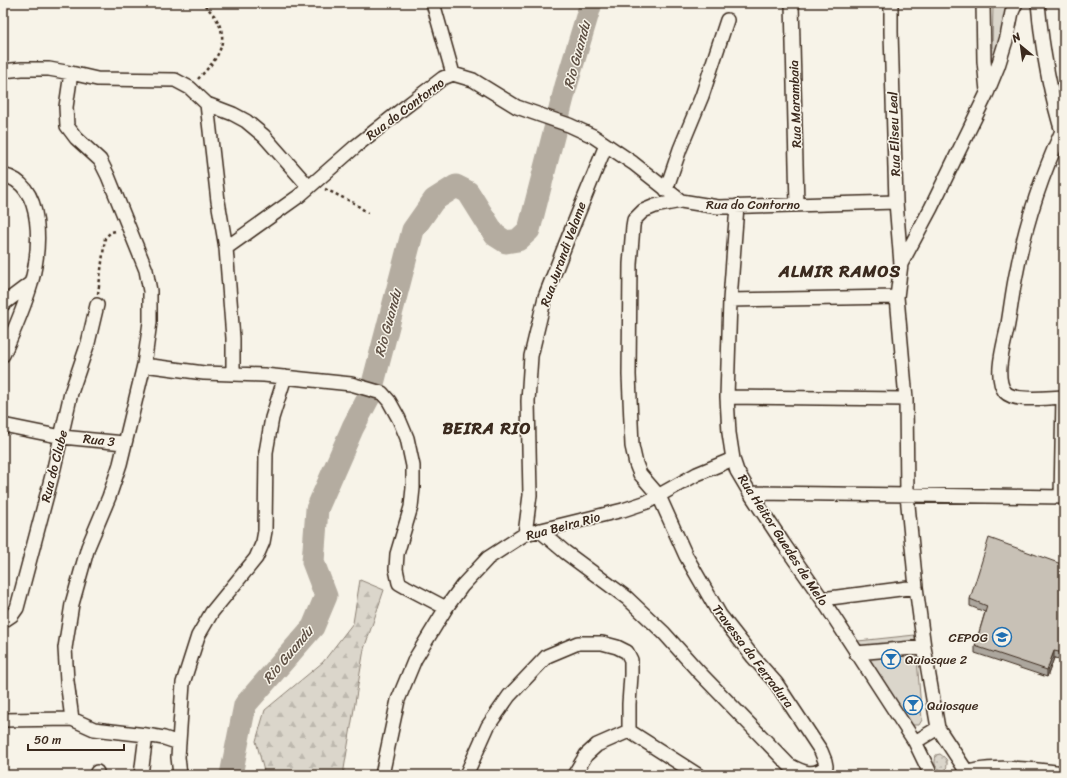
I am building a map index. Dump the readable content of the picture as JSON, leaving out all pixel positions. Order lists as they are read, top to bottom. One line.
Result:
{"streets":{"street":["Rua Marambaia","Rua do Contorno","Rua Eliseu Leal","Rua Jurandi Velame","Rua 3","Rua do Clube","Rua Beira Rio","Rua Heitor Guedes de Melo","Travessa da Ferradura"]},"crossings":[["Rua Marambaia","Rua do Contorno"],["Rua do Contorno","Rua Eliseu Leal"],["Rua do Contorno","Rua Jurandi Velame"],["Rua do Contorno","Rua Heitor Guedes de Melo"],["Rua Jurandi Velame","Rua Beira Rio"],["Rua 3","Rua do Clube"],["Rua Beira Rio","Rua Heitor Guedes de Melo"],["Rua Beira Rio","Travessa da Ferradura"]],"districts":["ALMIR RAMOS","BEIRA RIO"],"water":["Rio Guandu"],"places":{"school or university":["CEPOG"],"bar":["Quiosque 2","Quiosque"]},"scale_bar":"50 m","north":"top left"}
